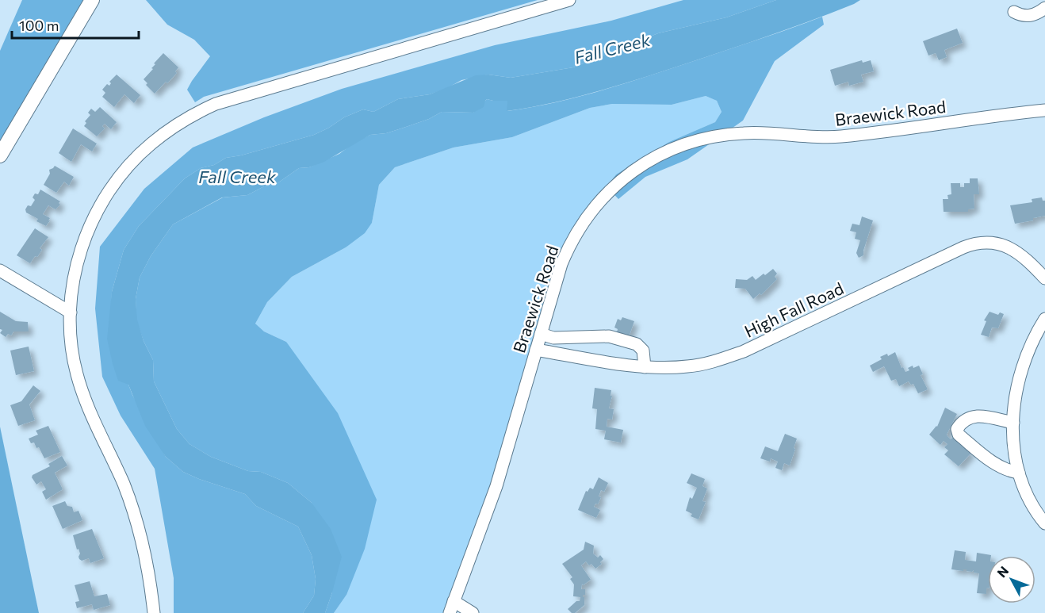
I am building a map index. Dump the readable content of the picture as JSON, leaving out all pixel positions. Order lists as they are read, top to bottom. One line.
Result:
{"streets":{"street":["Braewick Road","High Fall Road"]},"crossings":[["Braewick Road","High Fall Road"]],"water":["Fall Creek"],"scale_bar":"100 m","north":"top left"}
